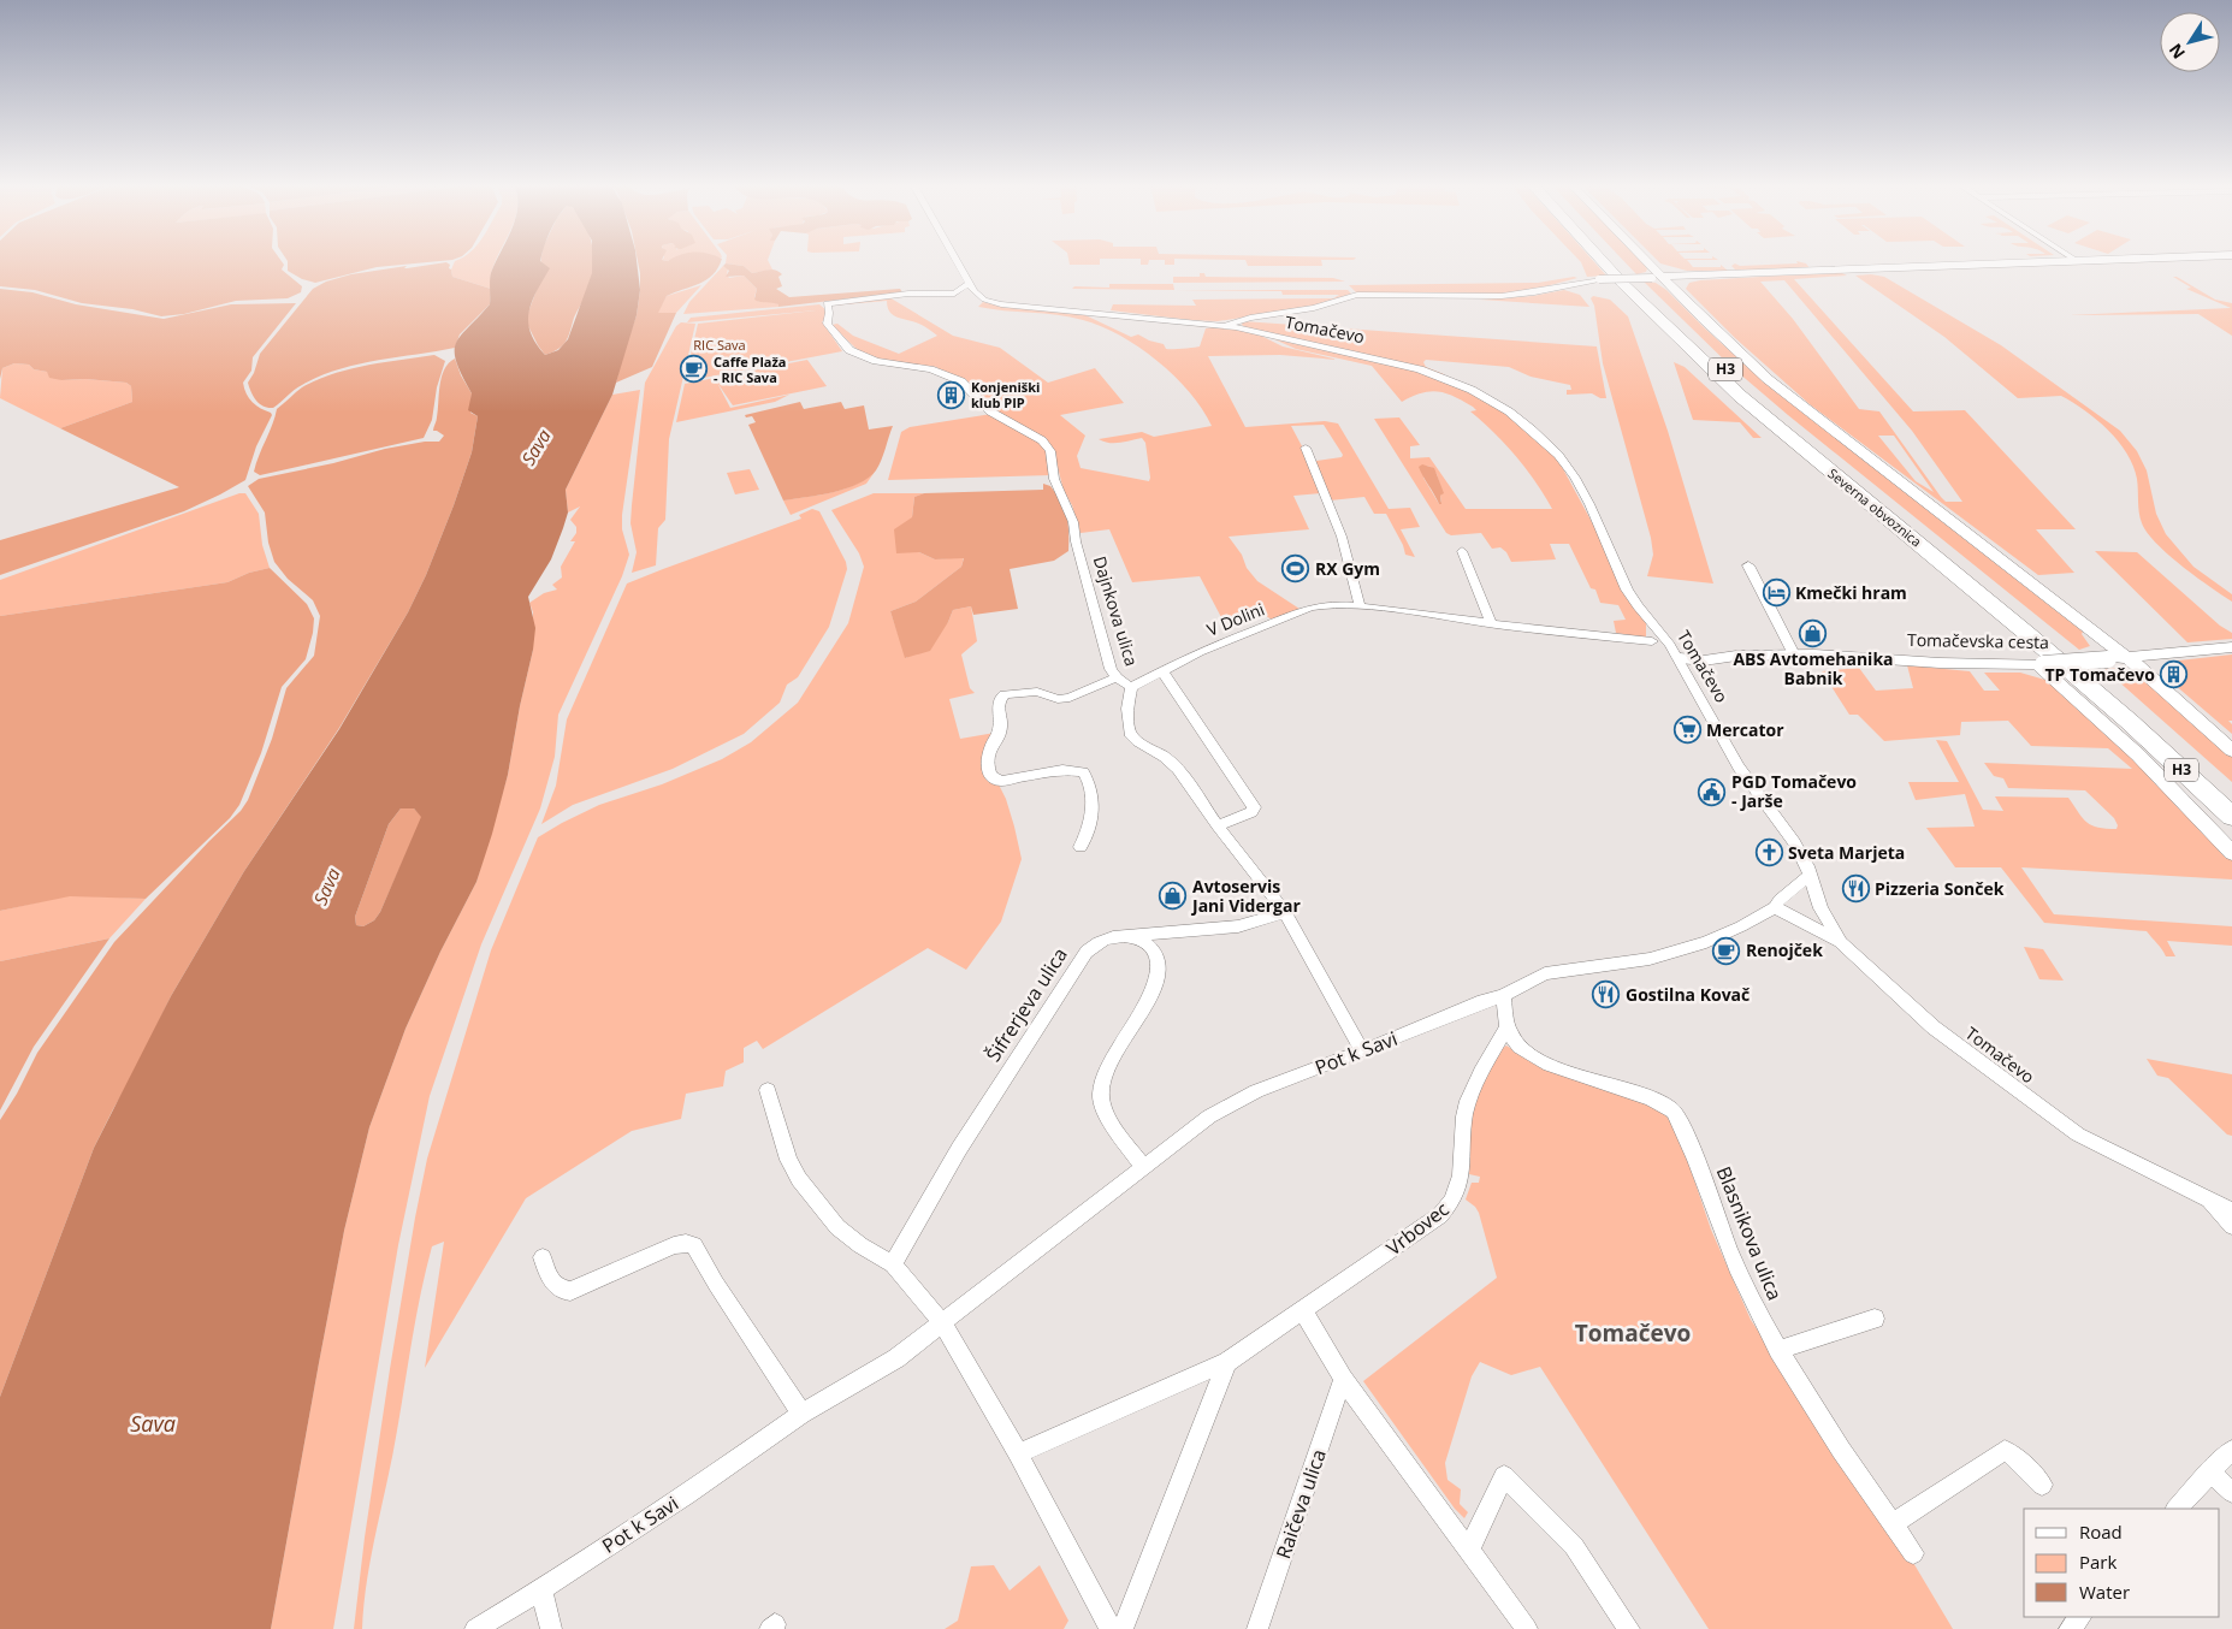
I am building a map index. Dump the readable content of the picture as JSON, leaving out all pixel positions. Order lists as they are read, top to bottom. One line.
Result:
{"streets":{"highway":["H3","Severna obvoznica"],"street":["Tomačevo","Dajnkova ulica","V Dolini","Tomačevska cesta","Šifrerjeva ulica","Pot k Savi","Vrbovec","Blasnikova ulica","Raičeva ulica"]},"crossings":[["Tomačevo","Dajnkova ulica"],["Tomačevo","V Dolini"],["Tomačevo","Tomačevska cesta"],["Tomačevo","Pot k Savi"],["Dajnkova ulica","V Dolini"],["Dajnkova ulica","Pot k Savi"],["V Dolini","Tomačevska cesta"],["Pot k Savi","Blasnikova ulica"],["Vrbovec","Blasnikova ulica"]],"districts":["Tomačevo"],"water":["Sava"],"parks":["RIC Sava"],"places":{"cafe":["Caffe Plaža - RIC Sava","Renojček"],"building":["Konjeniški klub PIP","TP Tomačevo"],"sports":["RX Gym"],"hotel":["Kmečki hram"],"shop":["ABS Avtomehanika Babnik","Avtoservis Jani Vidergar"],"supermarket":["Mercator"],"public building":["PGD Tomačevo - Jarše"],"church":["Sveta Marjeta"],"restaurant":["Pizzeria Sonček","Gostilna Kovač"]},"legend":["Road","Park","Water"],"north":"bottom left"}
